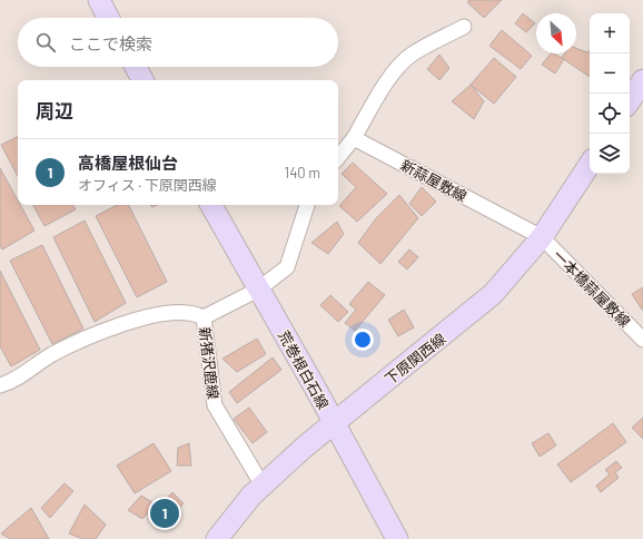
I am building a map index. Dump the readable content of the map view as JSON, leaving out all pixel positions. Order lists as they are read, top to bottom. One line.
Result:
{"streets":{"street":["新蒜屋敷線","一本橋蒜屋敷線","下原関西線","新猪沢鹿線","荒巻根白石線"]},"crossings":[["新蒜屋敷線","一本橋蒜屋敷線"],["新蒜屋敷線","下原関西線"],["一本橋蒜屋敷線","下原関西線"],["下原関西線","新猪沢鹿線"],["下原関西線","荒巻根白石線"],["新猪沢鹿線","荒巻根白石線"]],"north":"bottom right","page":{"map_buttons":["+","−"],"search":"ここで検索","heading":"周辺","list":[{"mark":"1","name":"高橋屋根仙台","note":"オフィス · 下原関西線","value":"140 m"}],"pins":"1"}}
